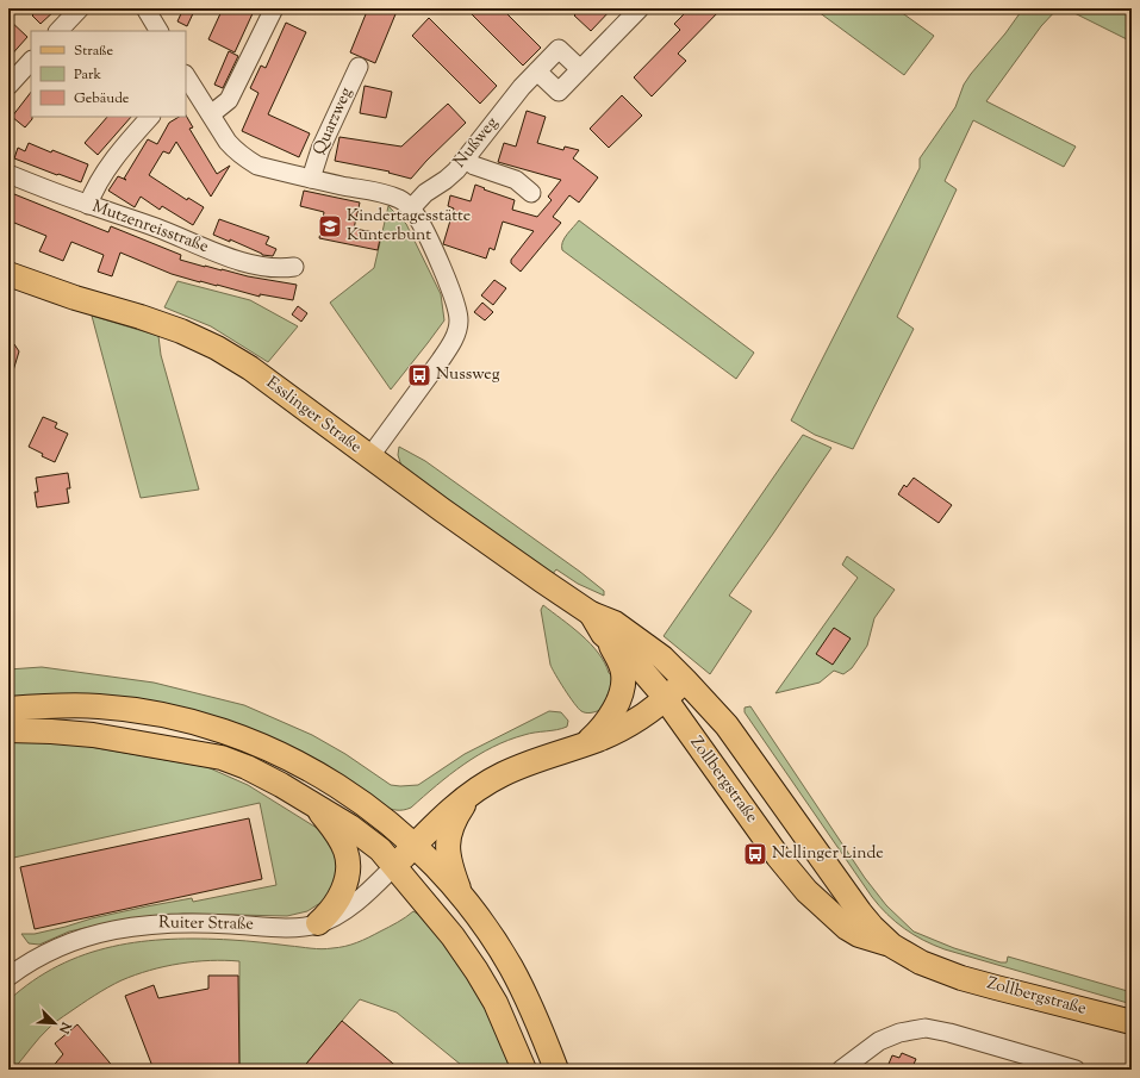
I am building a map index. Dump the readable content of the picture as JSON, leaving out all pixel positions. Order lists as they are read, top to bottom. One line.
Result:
{"streets":{"main road":["Esslinger Straße","Zollbergstraße"],"street":["Quarzweg","Nußweg","Mutzenreisstraße","Ruiter Straße"]},"crossings":[["Esslinger Straße","Zollbergstraße"]],"places":{"school or university":["Kindertagesstätte Kunterbunt"],"bus stop":["Nussweg","Nellinger Linde"]},"legend":["Straße","Park","Gebäude"],"north":"bottom right"}
